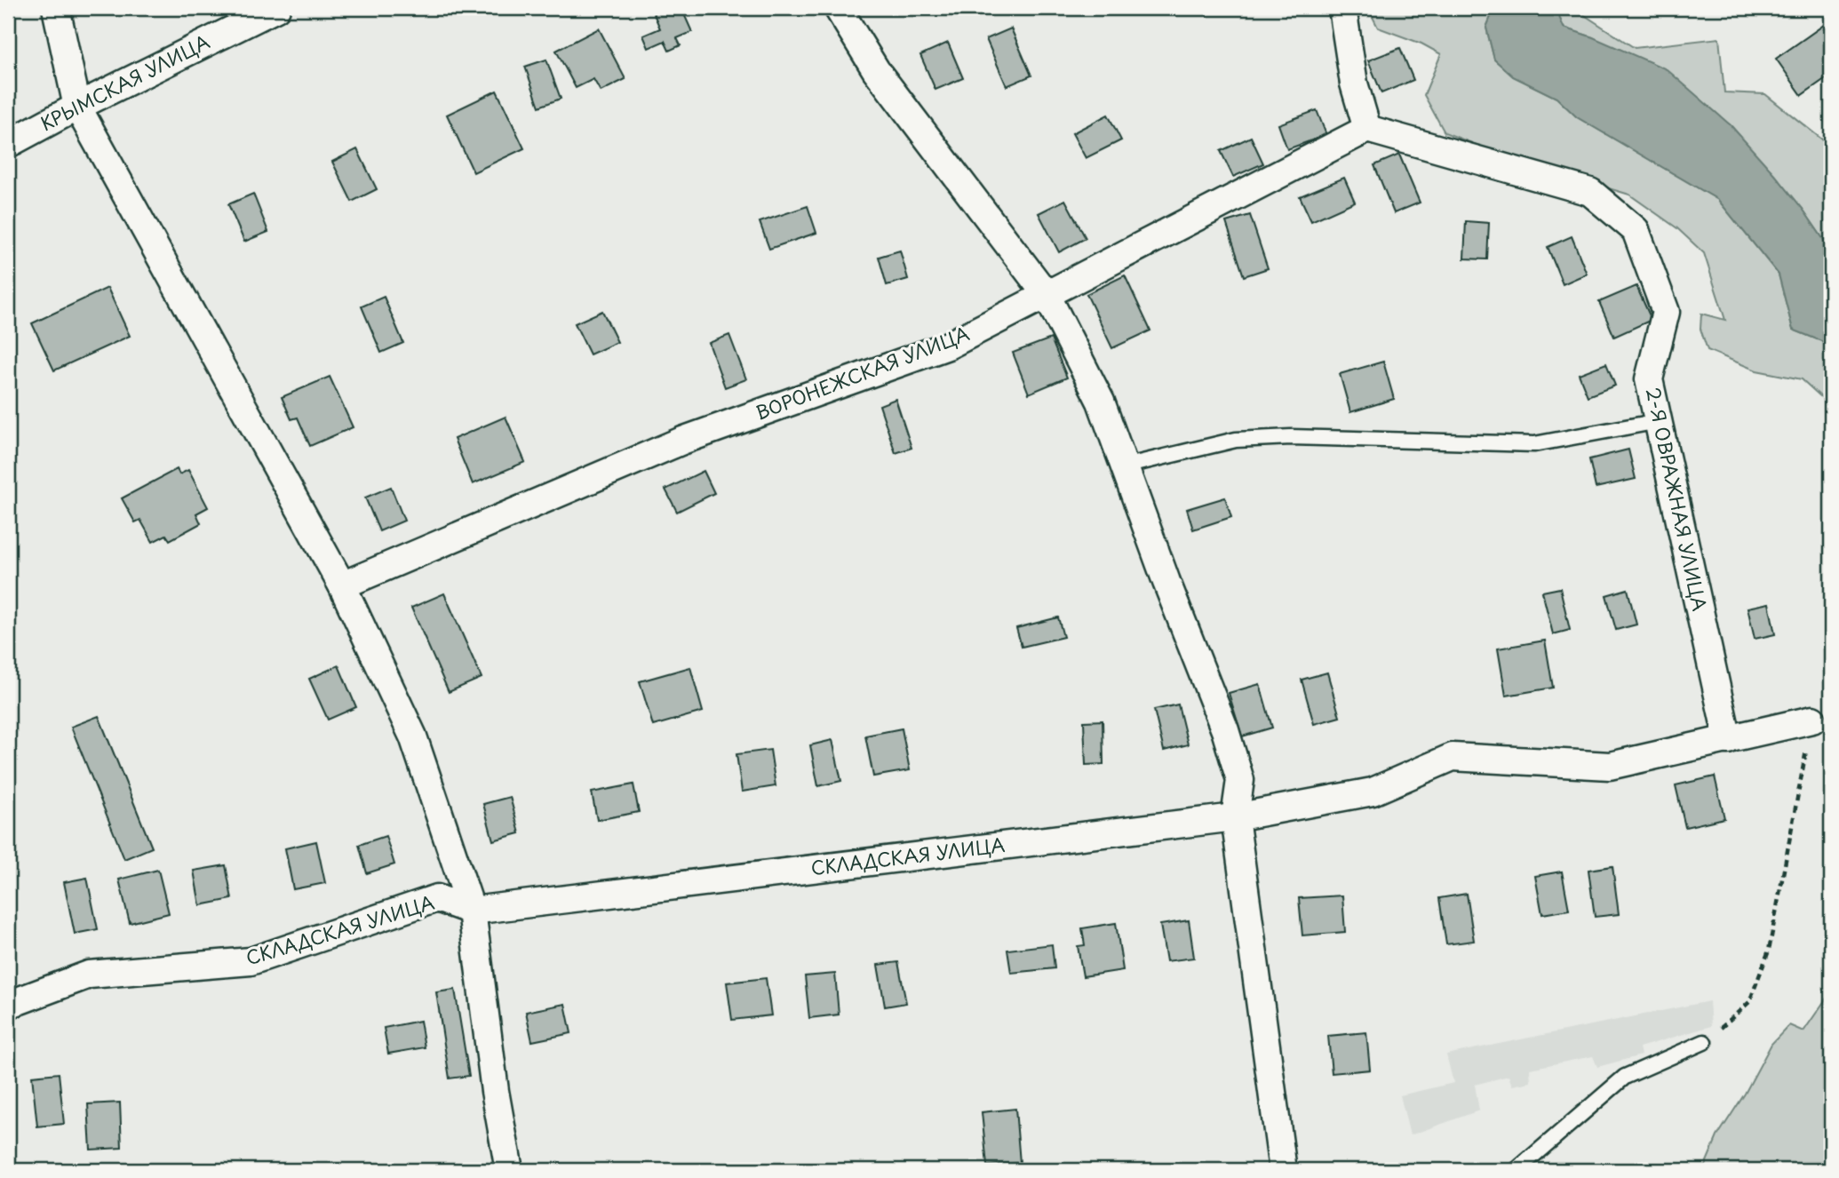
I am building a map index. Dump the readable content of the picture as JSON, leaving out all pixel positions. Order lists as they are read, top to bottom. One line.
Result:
{"streets":{"street":["КРЫМСКАЯ УЛИЦА","ВОРОНЕЖСКАЯ УЛИЦА","2-Я ОВРАЖНАЯ УЛИЦА","СКЛАДСКАЯ УЛИЦА"]},"crossings":[["ВОРОНЕЖСКАЯ УЛИЦА","2-Я ОВРАЖНАЯ УЛИЦА"],["2-Я ОВРАЖНАЯ УЛИЦА","СКЛАДСКАЯ УЛИЦА"]]}
